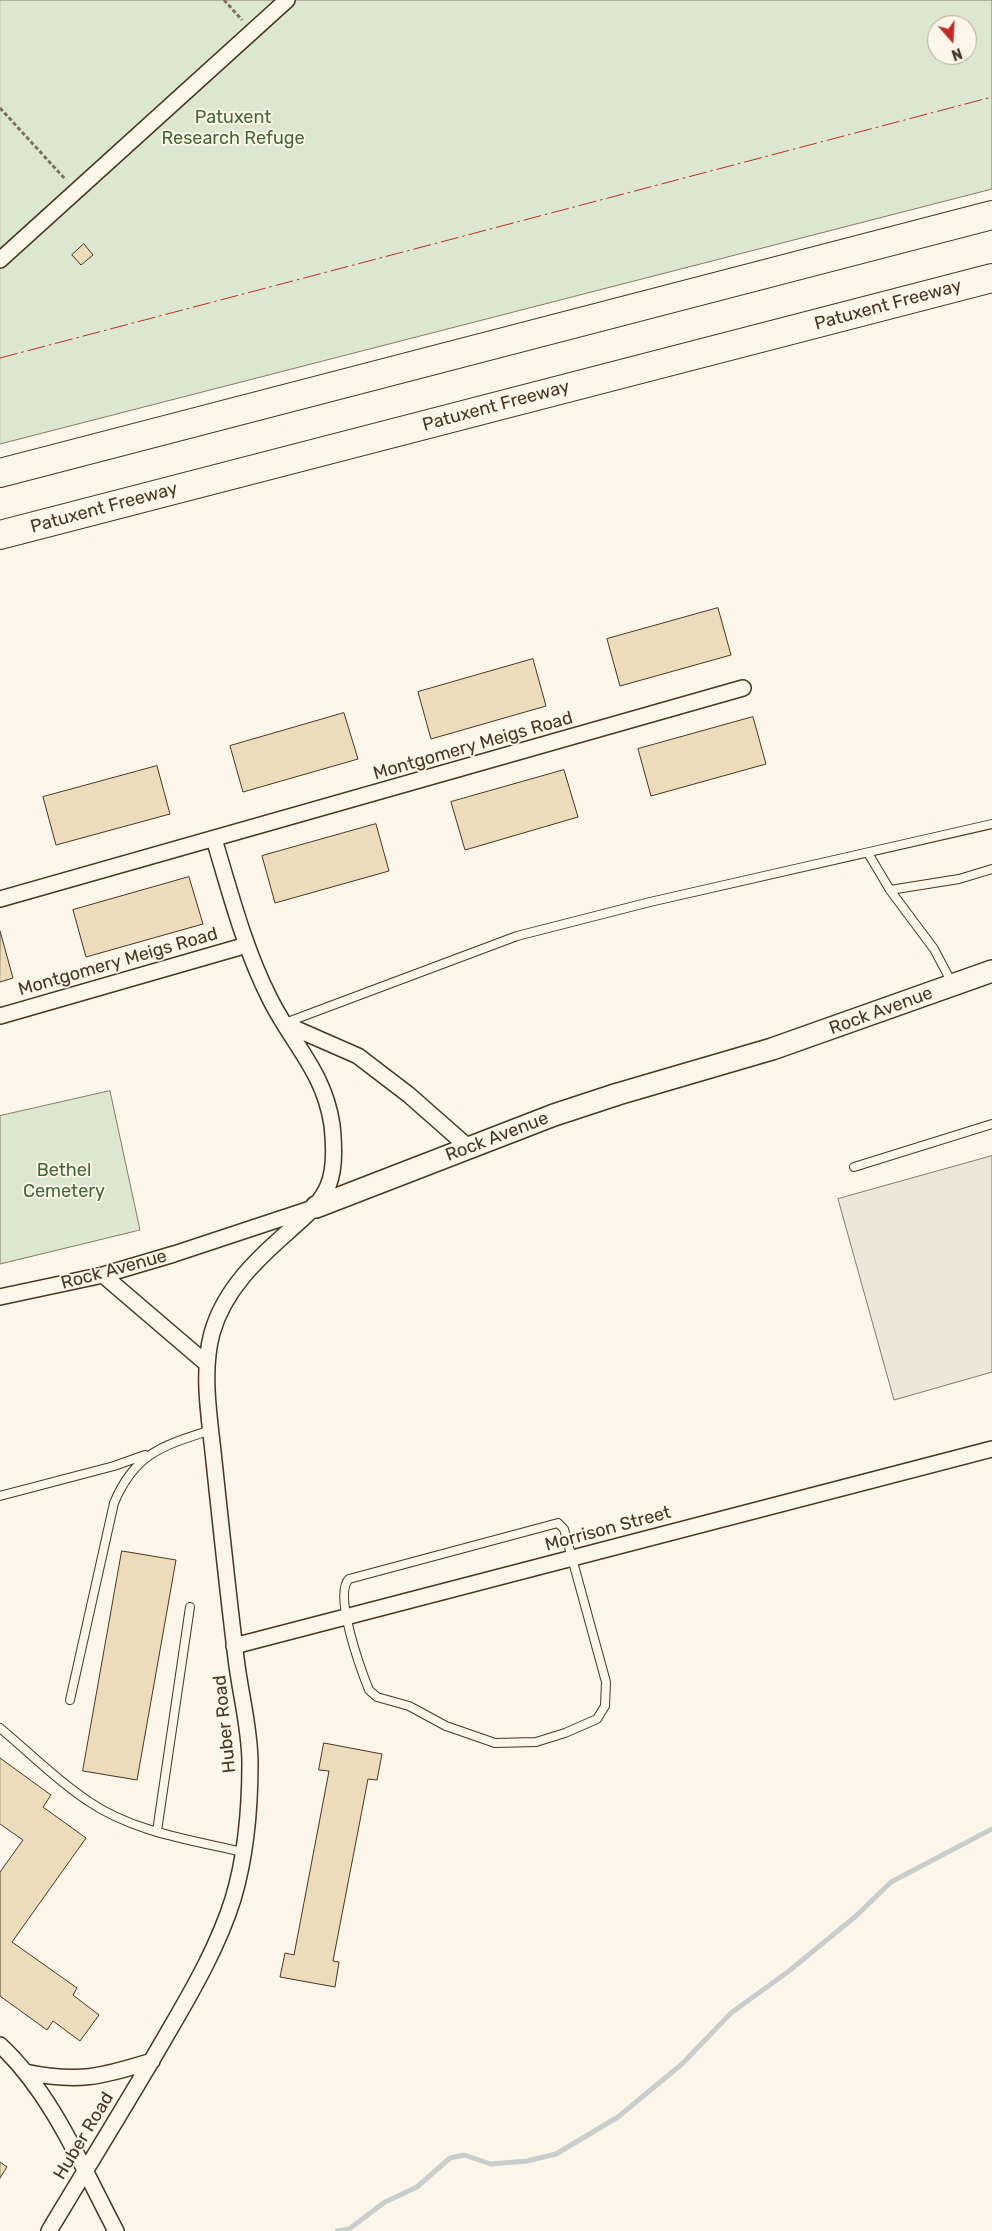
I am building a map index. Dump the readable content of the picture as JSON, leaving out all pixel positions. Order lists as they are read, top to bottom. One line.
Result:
{"streets":{"highway":["Patuxent Freeway"],"street":["Montgomery Meigs Road","Rock Avenue","Morrison Street","Huber Road"]},"crossings":[["Montgomery Meigs Road","Rock Avenue"],["Montgomery Meigs Road","Huber Road"],["Rock Avenue","Huber Road"],["Morrison Street","Huber Road"]],"parks":["Patuxent Research Refuge","Bethel Cemetery"],"north":"bottom"}
